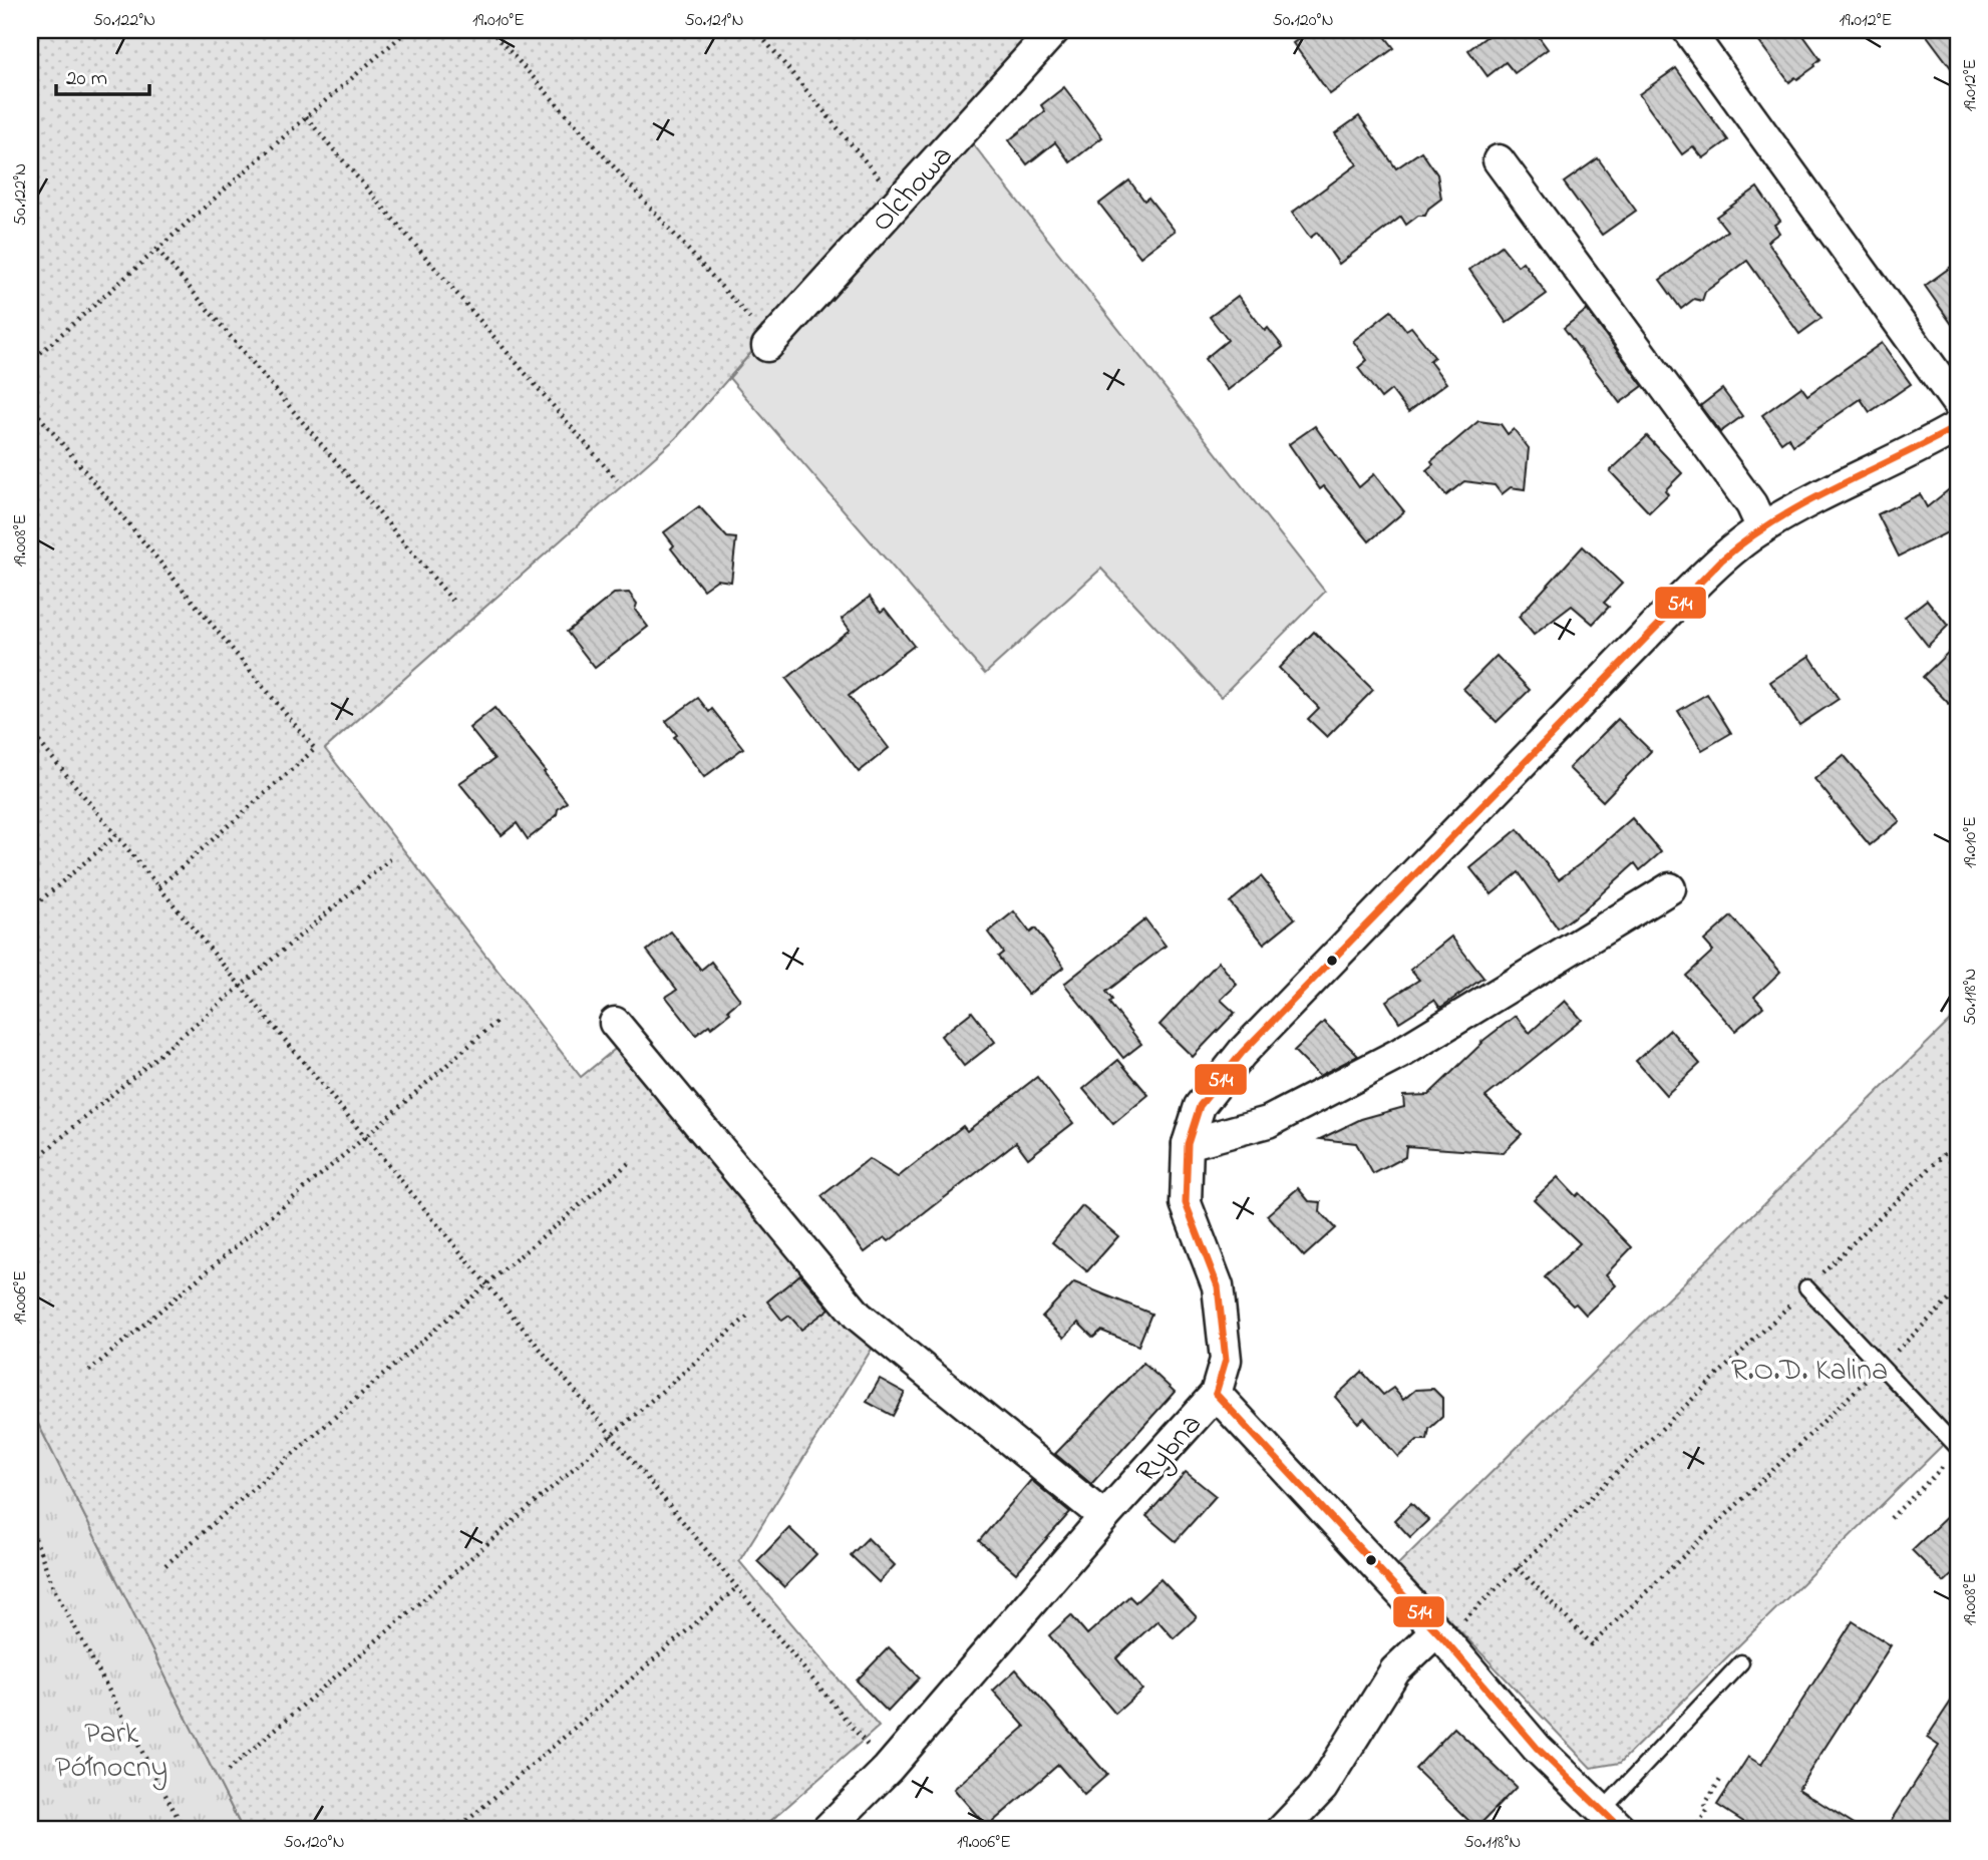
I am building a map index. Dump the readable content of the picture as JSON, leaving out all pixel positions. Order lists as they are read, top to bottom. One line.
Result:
{"streets":{"street":["Olchowa","Rybna"]},"parks":["R.O.D. Kalina","Park Północny"],"lines":["transit line 514"],"scale_bar":"20 m","coordinates":["50.122°N","19.010°E","50.121°N","50.120°N","19.012°E","19.008°E","50.118°N","19.006°E"]}
